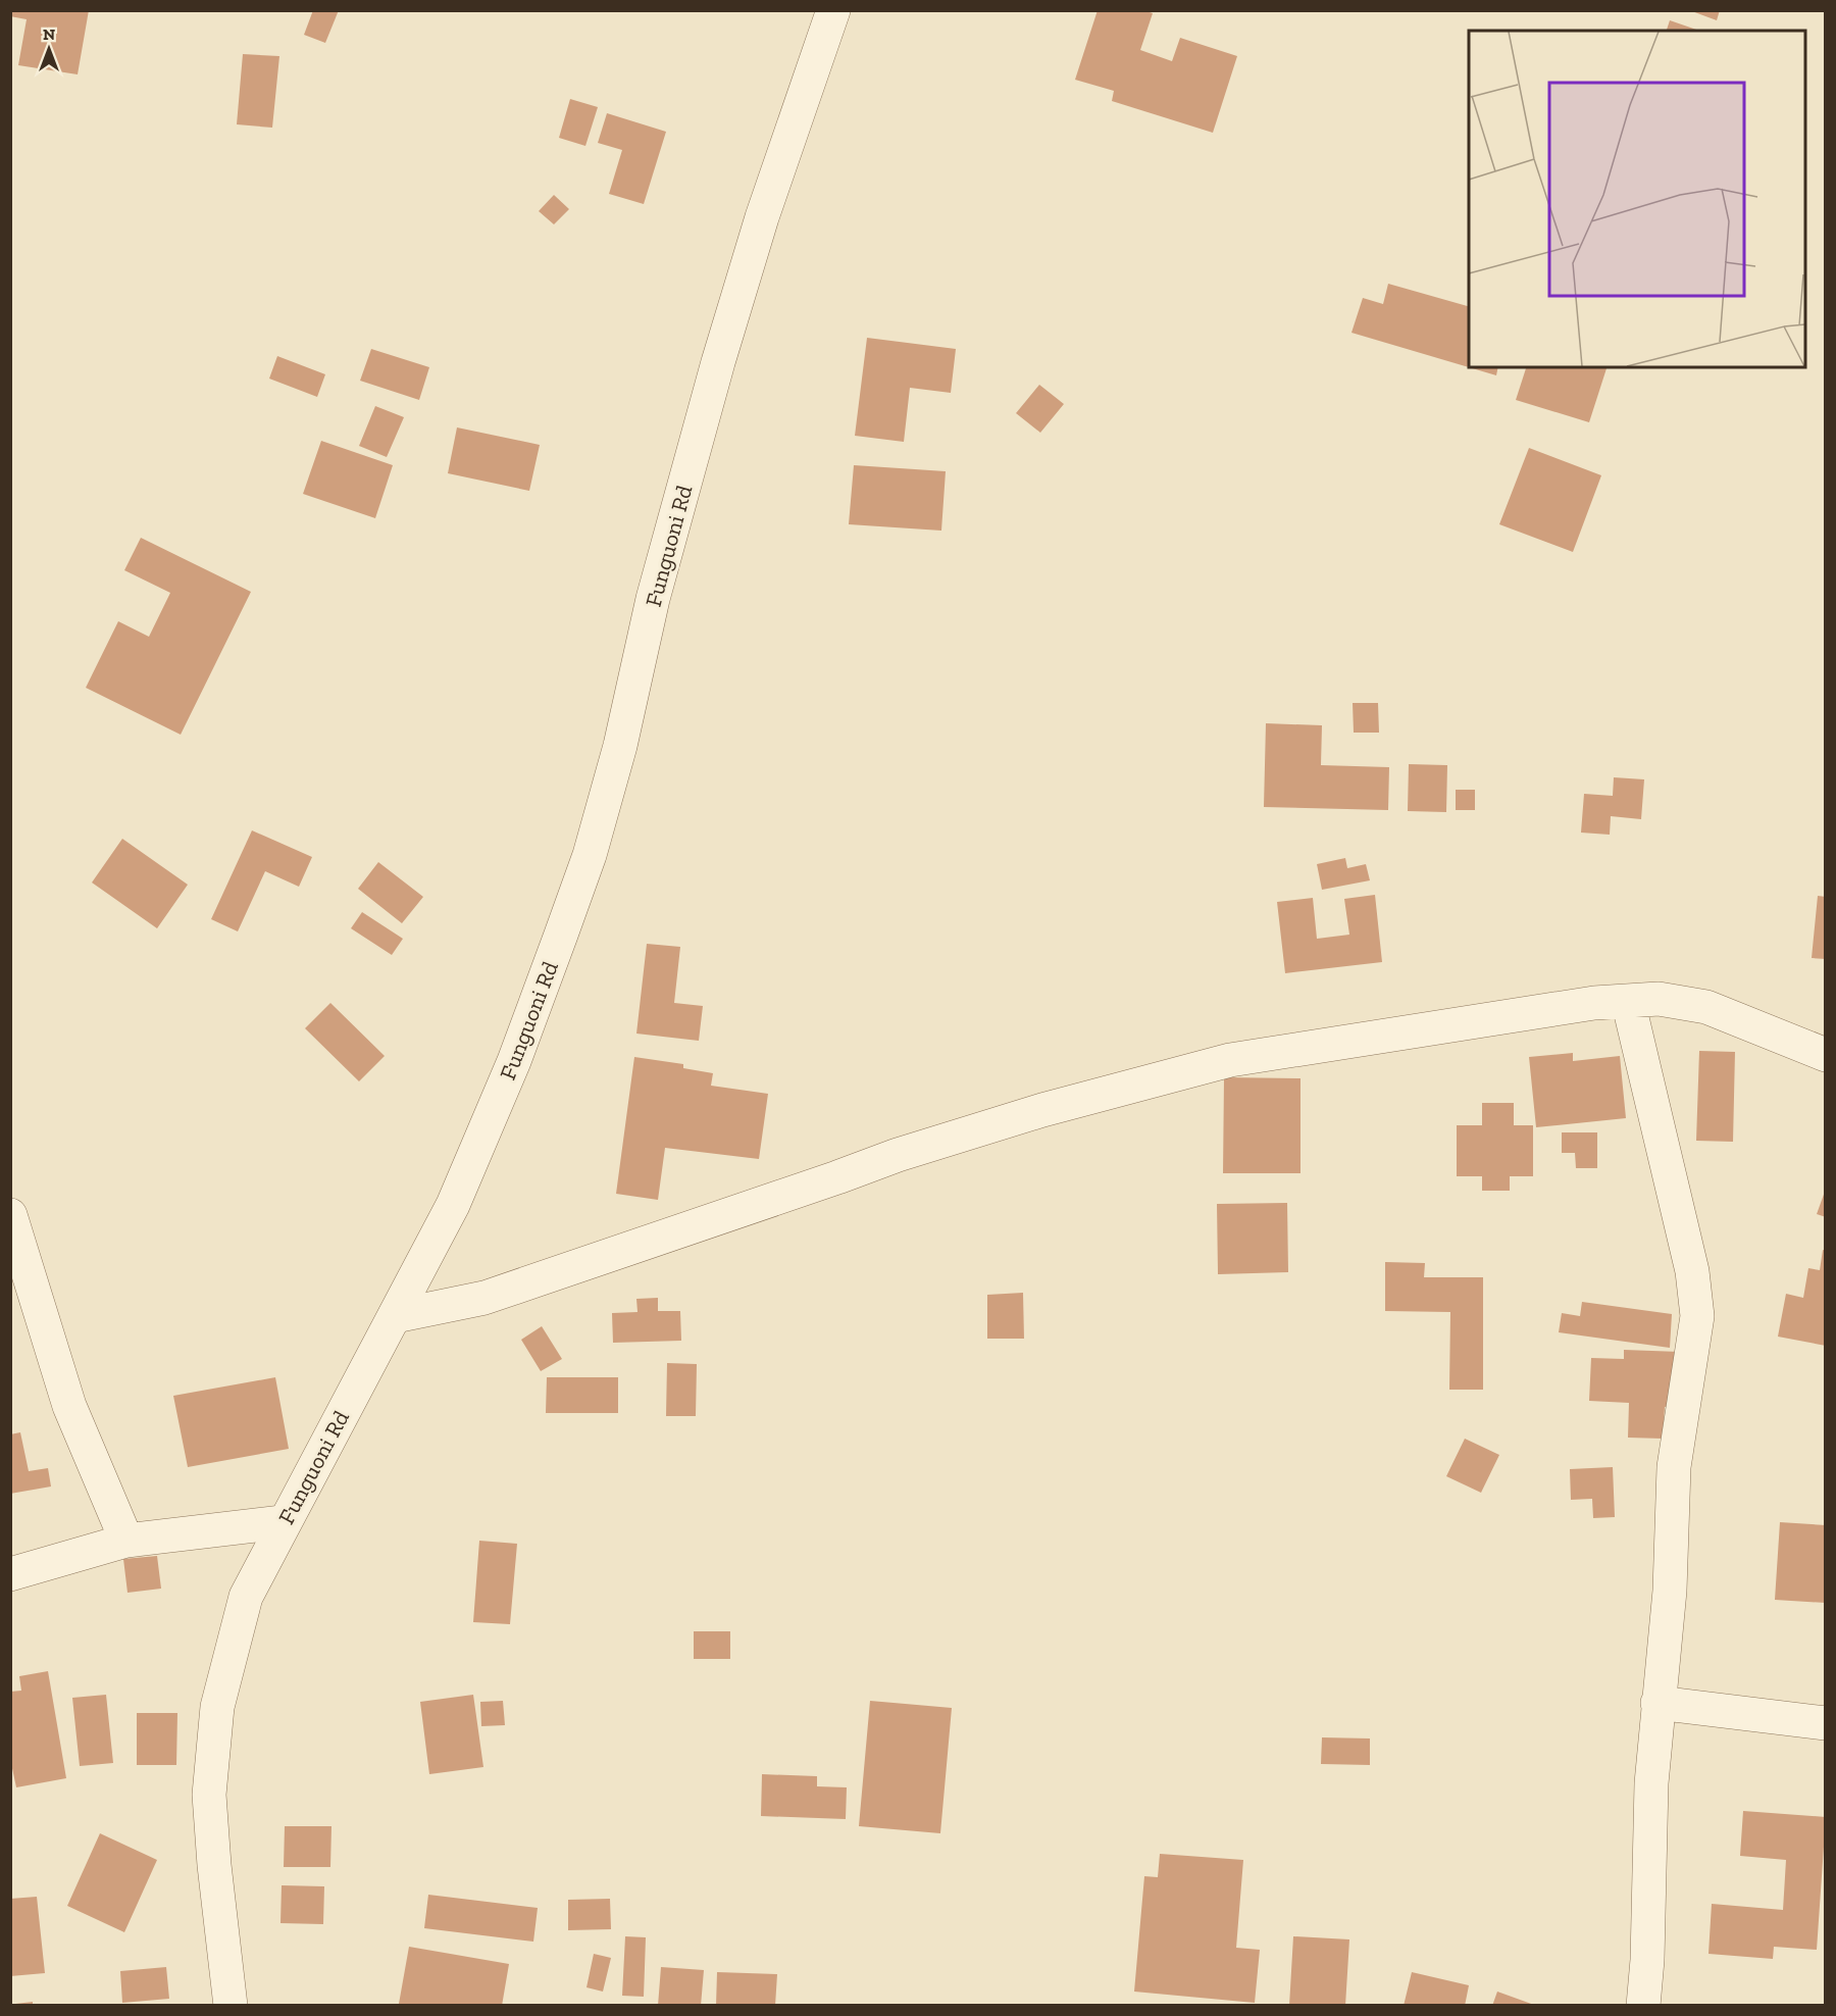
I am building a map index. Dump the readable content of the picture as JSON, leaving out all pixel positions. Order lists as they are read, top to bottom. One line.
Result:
{"streets":{"street":["Funguoni Rd"]},"north":"top"}
